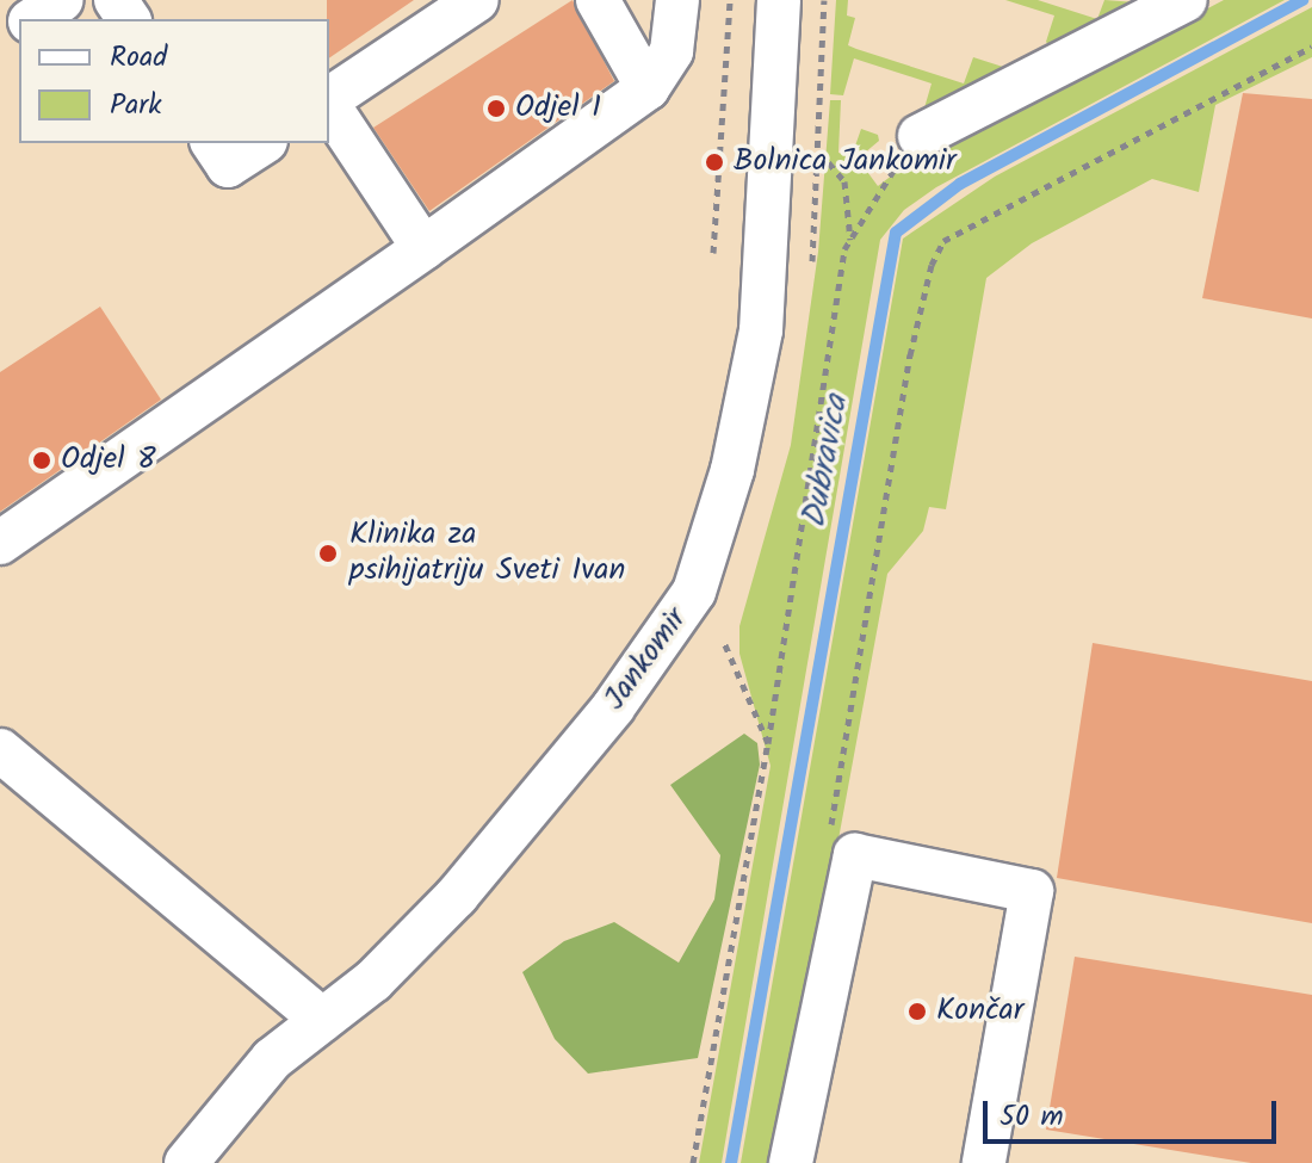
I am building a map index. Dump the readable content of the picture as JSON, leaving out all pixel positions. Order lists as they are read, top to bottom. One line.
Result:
{"streets":{"street":["Jankomir"]},"water":["Dubravica"],"places":["Odjel 1","Bolnica Jankomir","Odjel 8","Klinika za psihijatriju Sveti Ivan","Končar"],"legend":["Road","Park"],"scale_bar":"50 m"}
